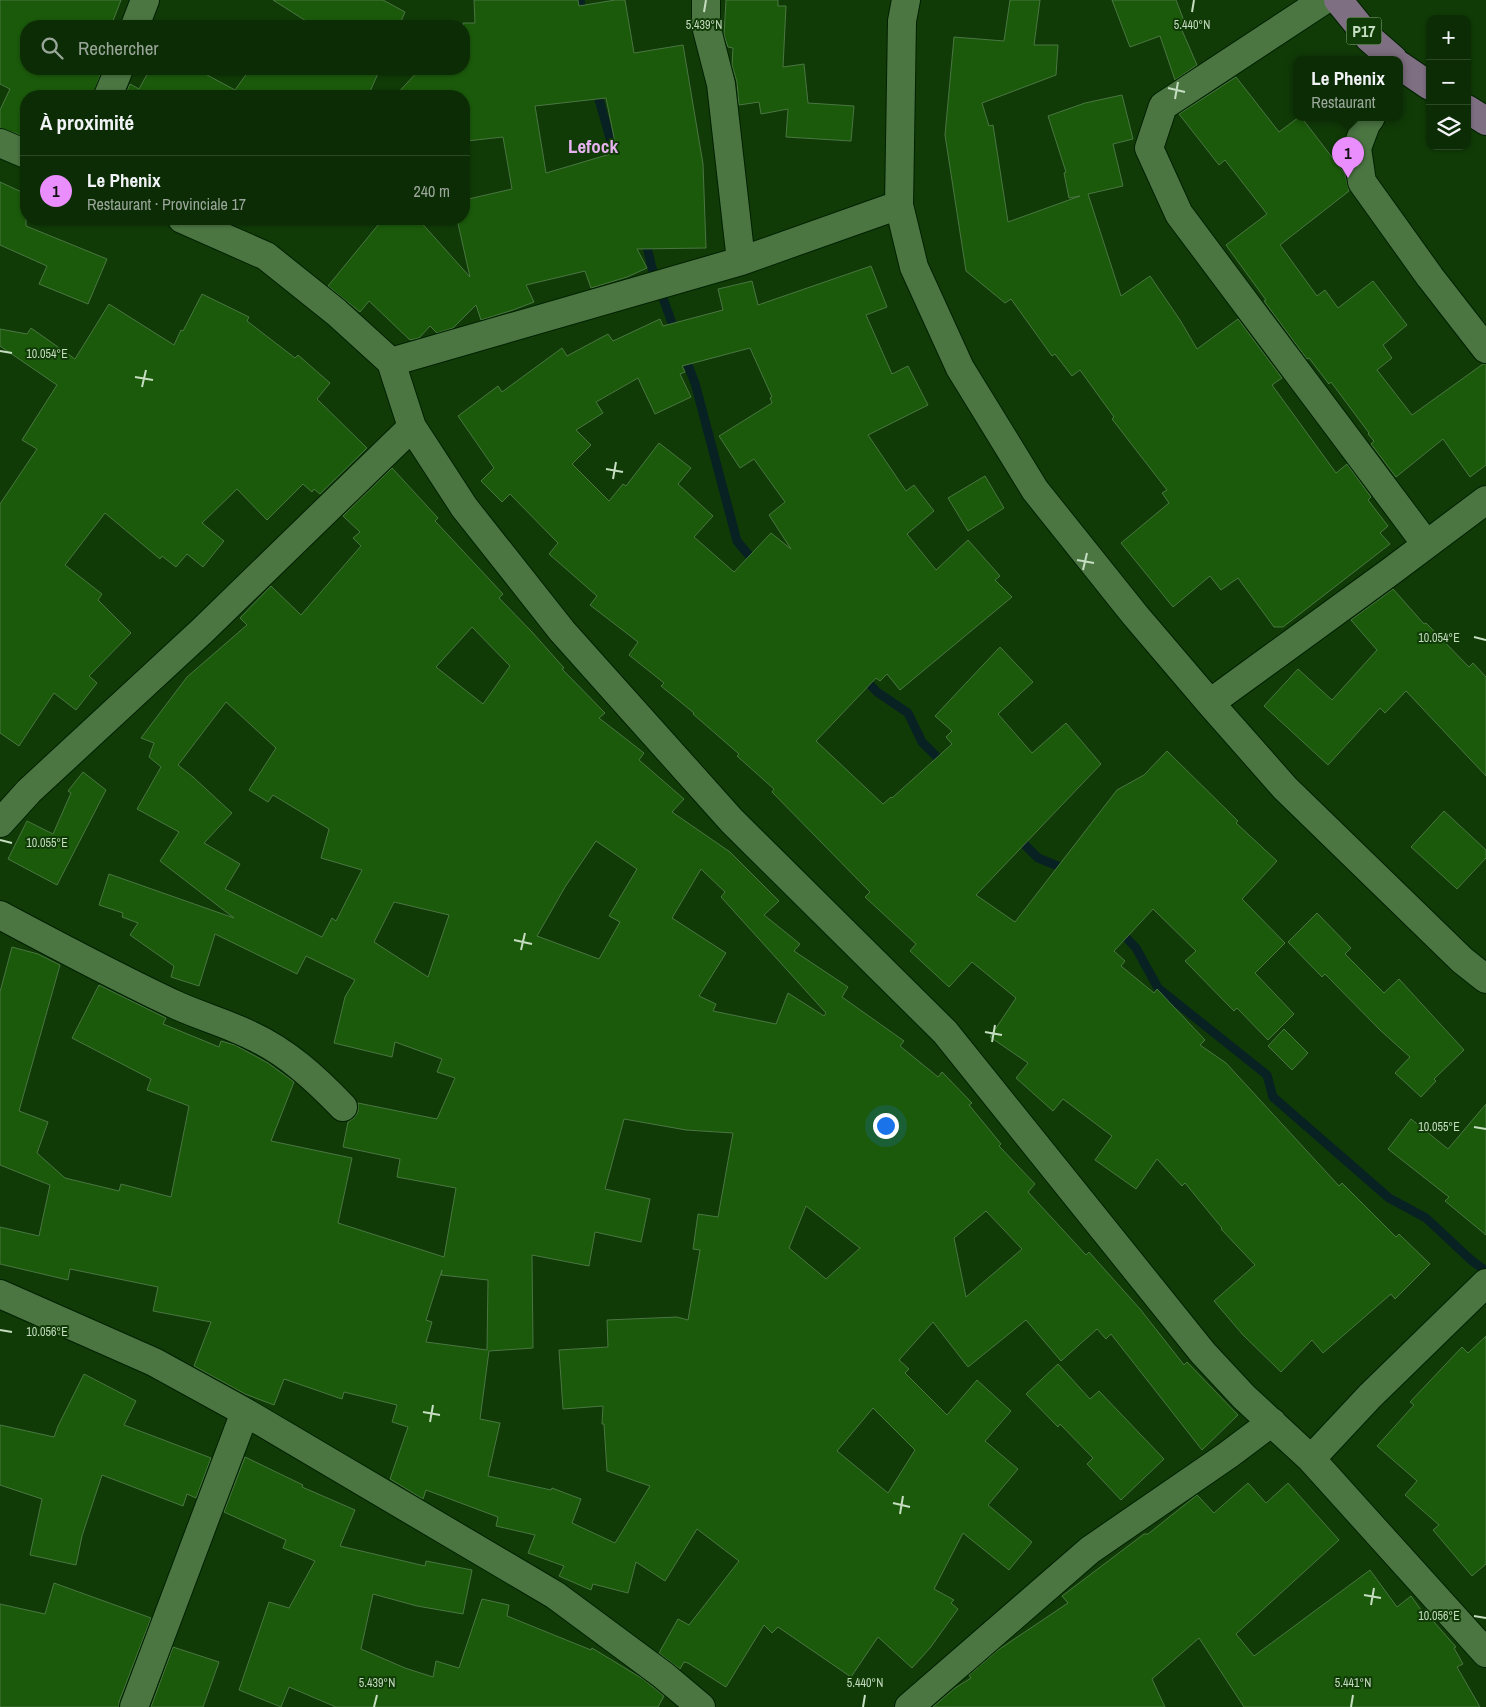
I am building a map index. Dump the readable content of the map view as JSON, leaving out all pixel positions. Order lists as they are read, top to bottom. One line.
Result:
{"streets":{"main road":["P17"]},"districts":["Lefock"],"page":{"map_buttons":["+","−"],"search":"Rechercher","popup":["Le Phenix","Restaurant"],"heading":"À proximité","pins":"1","list":[{"mark":"1","name":"Le Phenix","note":"Restaurant · Provinciale 17","value":"240 m"}]},"coordinates":["5.439°N","5.440°N","10.054°E","10.055°E","10.056°E","5.441°N"]}
